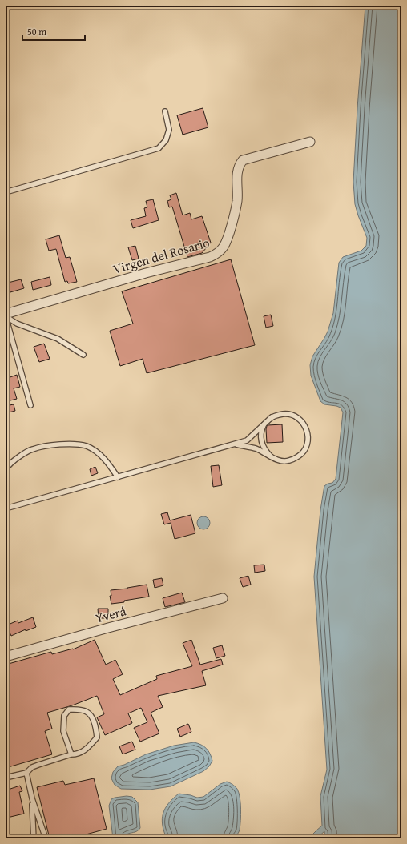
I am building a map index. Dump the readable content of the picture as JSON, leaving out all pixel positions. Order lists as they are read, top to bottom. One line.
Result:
{"streets":{"street":["Virgen del Rosario","Yverá"]},"scale_bar":"50 m"}
